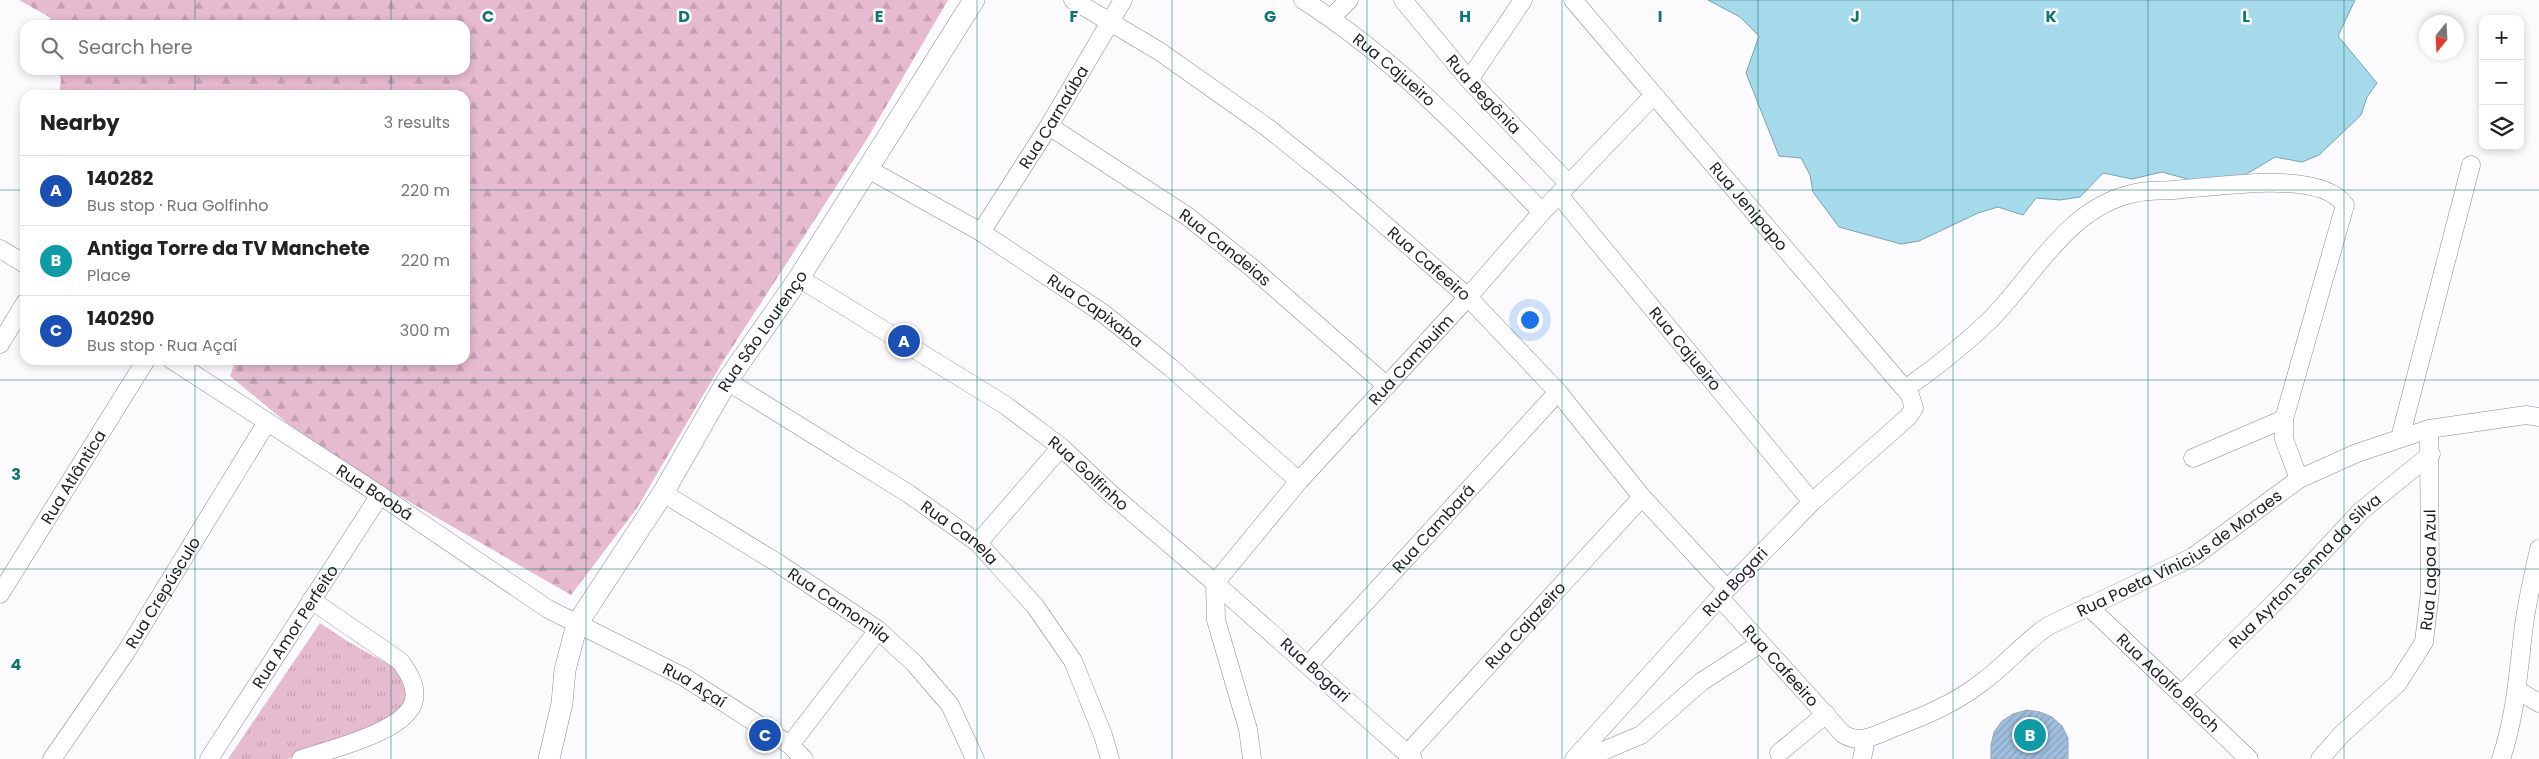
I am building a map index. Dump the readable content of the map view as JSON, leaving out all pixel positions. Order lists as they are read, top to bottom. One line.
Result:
{"streets":{"street":["Rua Cajueiro","Rua Begônia","Rua Carnaúba","Rua Jenipapo","Rua Candeias","Rua Cafeeiro","Rua Capixaba","Rua São Lourenço","Rua Cambuim","Rua Golfinho","Rua Atlântica","Rua Baobá","Rua Cambará","Rua Canela","Rua Poeta Vinicius de Moraes","Rua Lagoa Azul","Rua Ayrton Senna da Silva","Rua Bogari","Rua Crepúsculo","Rua Camomila","Rua Cajazeiro","Rua Amor Perfeito","Rua Adolfo Bloch","Rua Açaí"]},"crossings":[["Rua Cajueiro","Rua Begônia"],["Rua Cajueiro","Rua Cambuim"],["Rua Cajueiro","Rua Bogari"],["Rua Begônia","Rua Cambuim"],["Rua Carnaúba","Rua Candeias"],["Rua Carnaúba","Rua Cafeeiro"],["Rua Carnaúba","Rua Capixaba"],["Rua Jenipapo","Rua Cambuim"],["Rua Jenipapo","Rua Bogari"],["Rua Candeias","Rua Cambuim"],["Rua Cafeeiro","Rua Cambuim"],["Rua Cafeeiro","Rua Cambará"],["Rua Cafeeiro","Rua Poeta Vinicius de Moraes"],["Rua Cafeeiro","Rua Bogari"],["Rua Cafeeiro","Rua Cajazeiro"],["Rua Capixaba","Rua São Lourenço"],["Rua Capixaba","Rua Cambuim"],["Rua São Lourenço","Rua Golfinho"],["Rua São Lourenço","Rua Baobá"],["Rua São Lourenço","Rua Canela"],["Rua São Lourenço","Rua Camomila"],["Rua São Lourenço","Rua Açaí"],["Rua Cambuim","Rua Golfinho"],["Rua Cambuim","Rua Bogari"],["Rua Golfinho","Rua Bogari"],["Rua Baobá","Rua Crepúsculo"],["Rua Baobá","Rua Amor Perfeito"],["Rua Baobá","Rua Açaí"],["Rua Cambará","Rua Bogari"],["Rua Poeta Vinicius de Moraes","Rua Lagoa Azul"],["Rua Poeta Vinicius de Moraes","Rua Adolfo Bloch"],["Rua Lagoa Azul","Rua Ayrton Senna da Silva"],["Rua Ayrton Senna da Silva","Rua Adolfo Bloch"],["Rua Bogari","Rua Cajazeiro"]],"north":"bottom","page":{"map_buttons":["+","−"],"search":"Search here","heading":["Nearby","3 results"],"list":[{"mark":"A","name":"140282","note":"Bus stop · Rua Golfinho","value":"220 m"},{"mark":"B","name":"Antiga Torre da TV Manchete","note":"Place","value":"220 m"},{"mark":"C","name":"140290","note":"Bus stop · Rua Açaí","value":"300 m"}],"pins":["A","B","C"]},"grid":{"columns":["C","D","E","F","G","H","I","J","K","L"],"rows":["3","4"]}}
